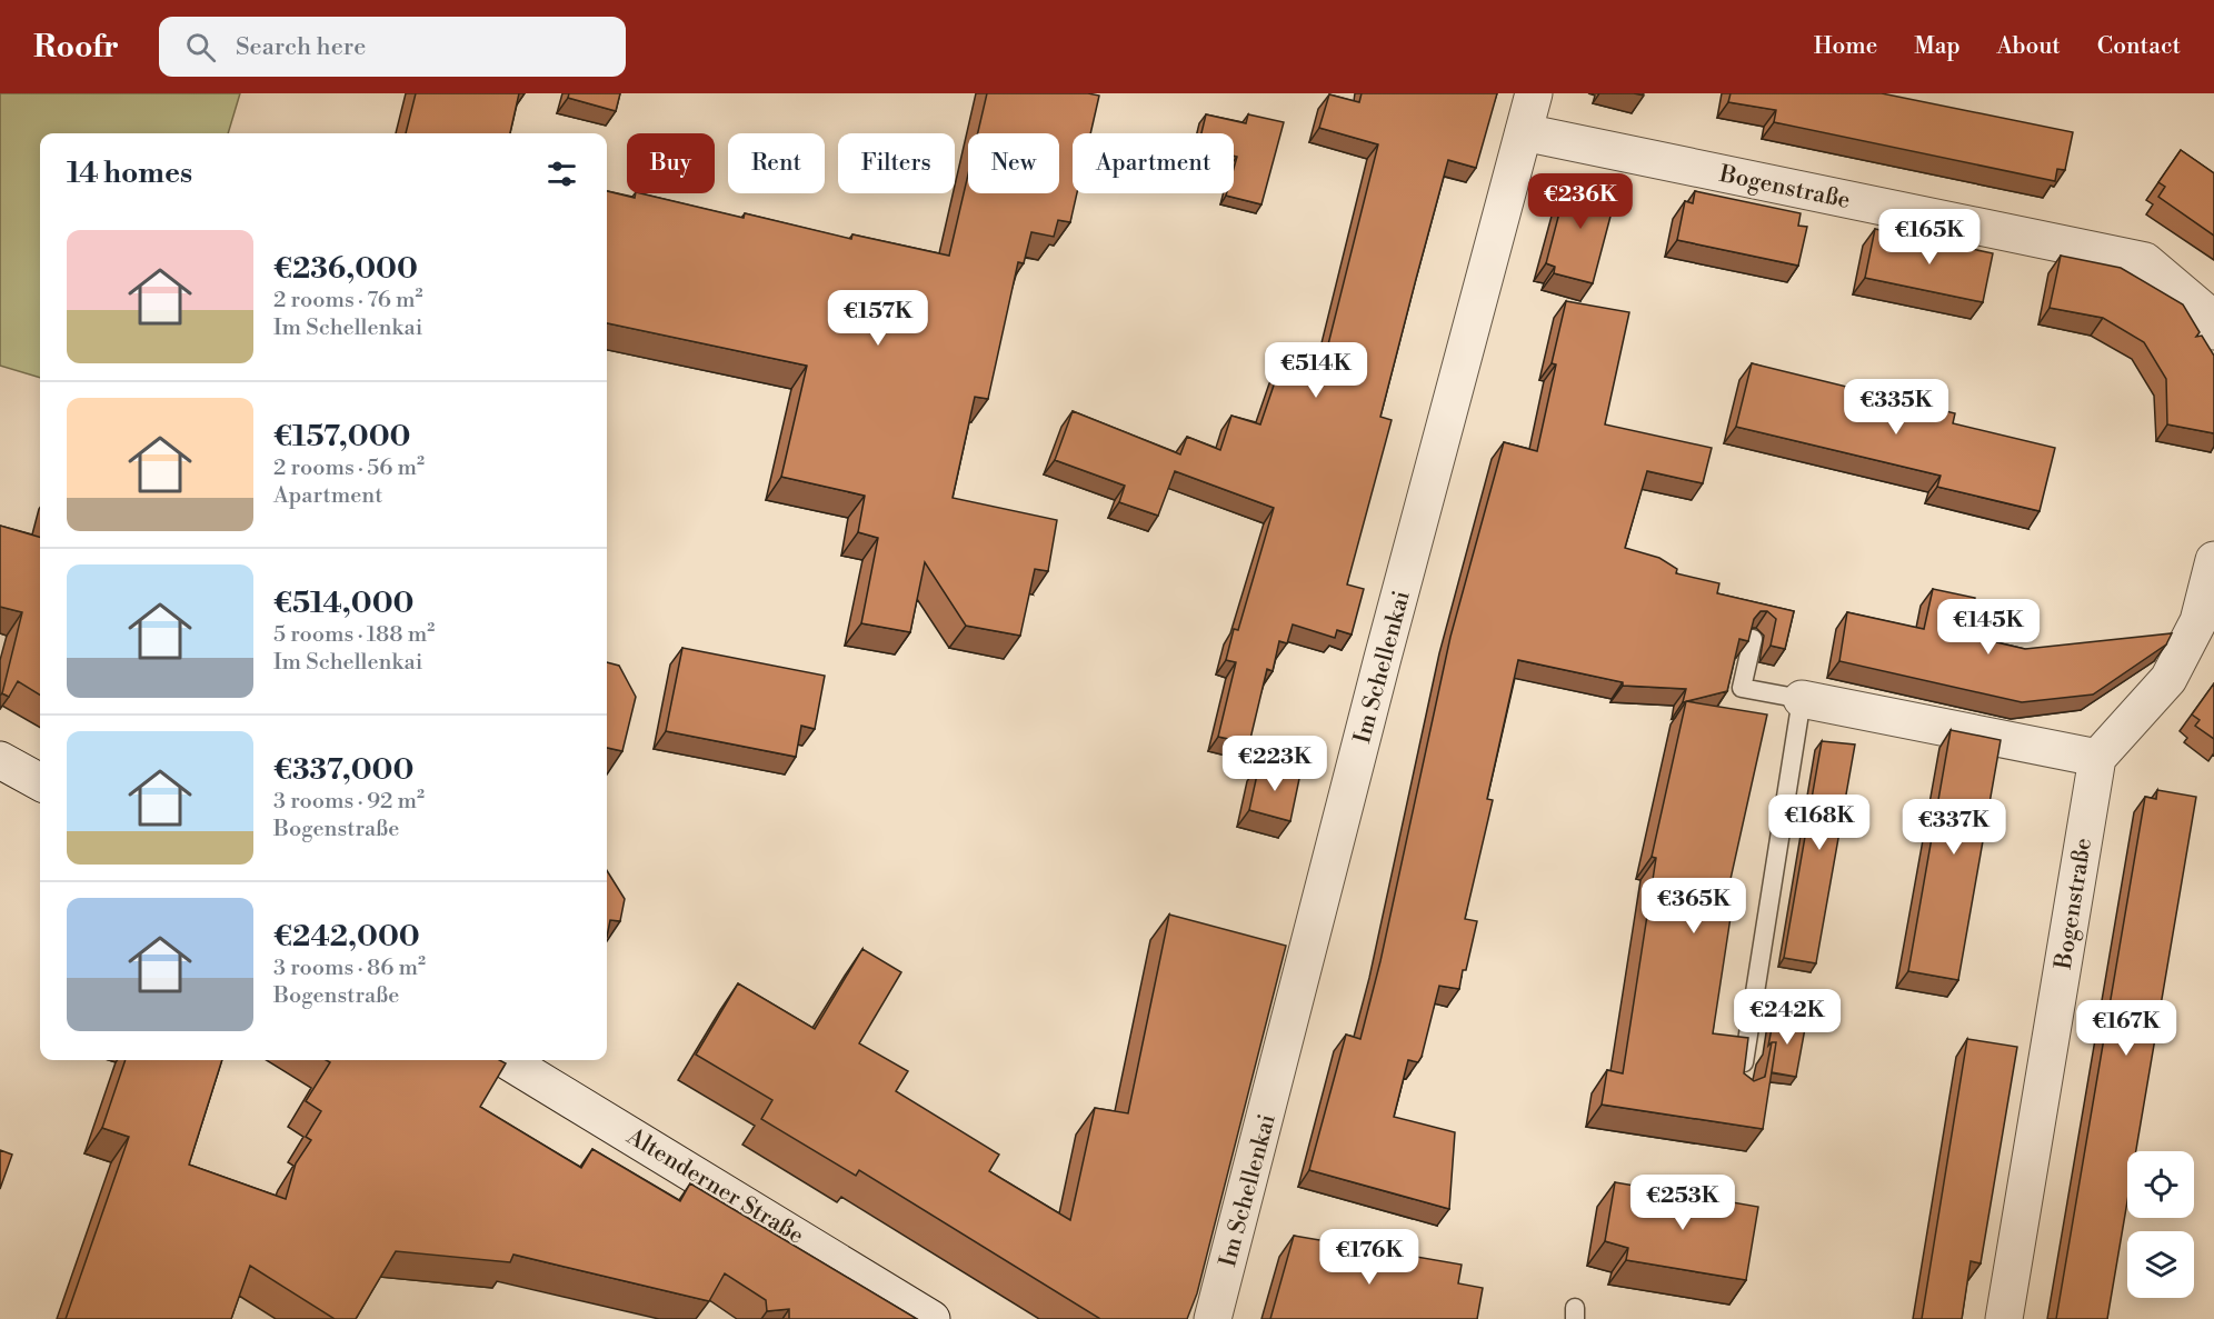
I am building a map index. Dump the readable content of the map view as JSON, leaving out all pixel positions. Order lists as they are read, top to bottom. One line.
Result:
{"streets":{"street":["Bogenstraße","Im Schellenkai","Altenderner Straße"]},"crossings":[["Bogenstraße","Im Schellenkai"]],"page":{"header":"Roofr","search":"Search here","nav":["Home","Map","About","Contact"],"chip":["Buy","Rent","Filters","New","Apartment"],"heading":"14 homes","price":["€236K","€165K","€157K","€514K","€335K","€145K","€223K","€168K","€337K","€365K","€242K","€167K","€253K","€176K"],"list":[{"name":"€236,000","note":"2 rooms · 76 m² · Im Schellenkai"},{"name":"€157,000","note":"2 rooms · 56 m² · Apartment"},{"name":"€514,000","note":"5 rooms · 188 m² · Im Schellenkai"},{"name":"€337,000","note":"3 rooms · 92 m² · Bogenstraße"},{"name":"€242,000","note":"3 rooms · 86 m² · Bogenstraße"}]}}
